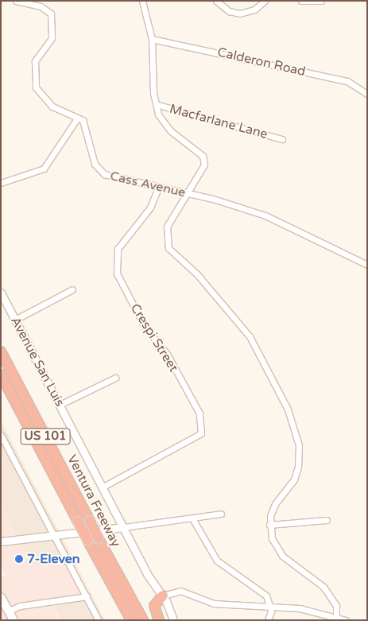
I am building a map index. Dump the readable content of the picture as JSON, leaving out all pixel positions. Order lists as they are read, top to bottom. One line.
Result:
{"streets":{"highway":["US 101","Ventura Freeway"],"street":["Calderon Road","Macfarlane Lane","Cass Avenue","Crespi Street","Avenue San Luis"]},"crossings":[["Cass Avenue","Crespi Street"],["Crespi Street","Avenue San Luis"]],"places":["7-Eleven"]}
